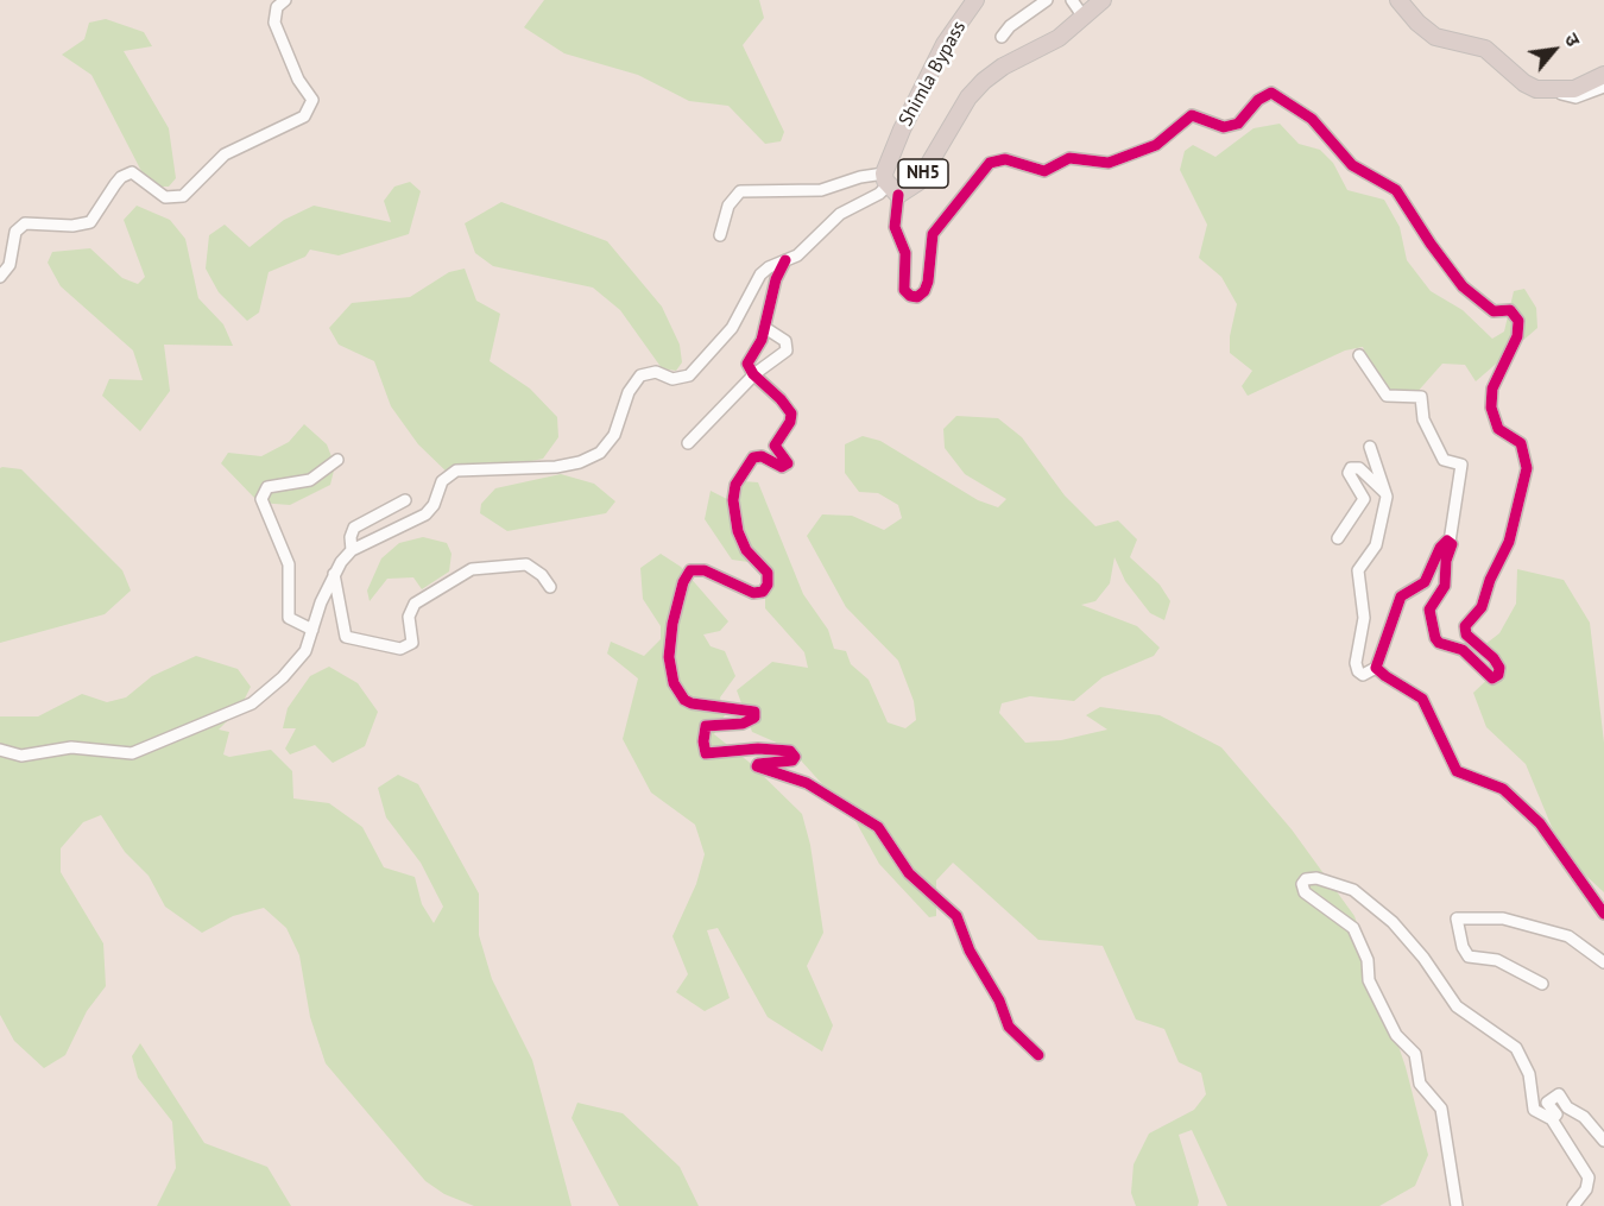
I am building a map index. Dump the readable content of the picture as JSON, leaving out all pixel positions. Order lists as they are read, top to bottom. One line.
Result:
{"streets":{"highway":["Shimla Bypass","NH5"]},"crossings":[["Shimla Bypass","NH5"]],"north":"top right"}
